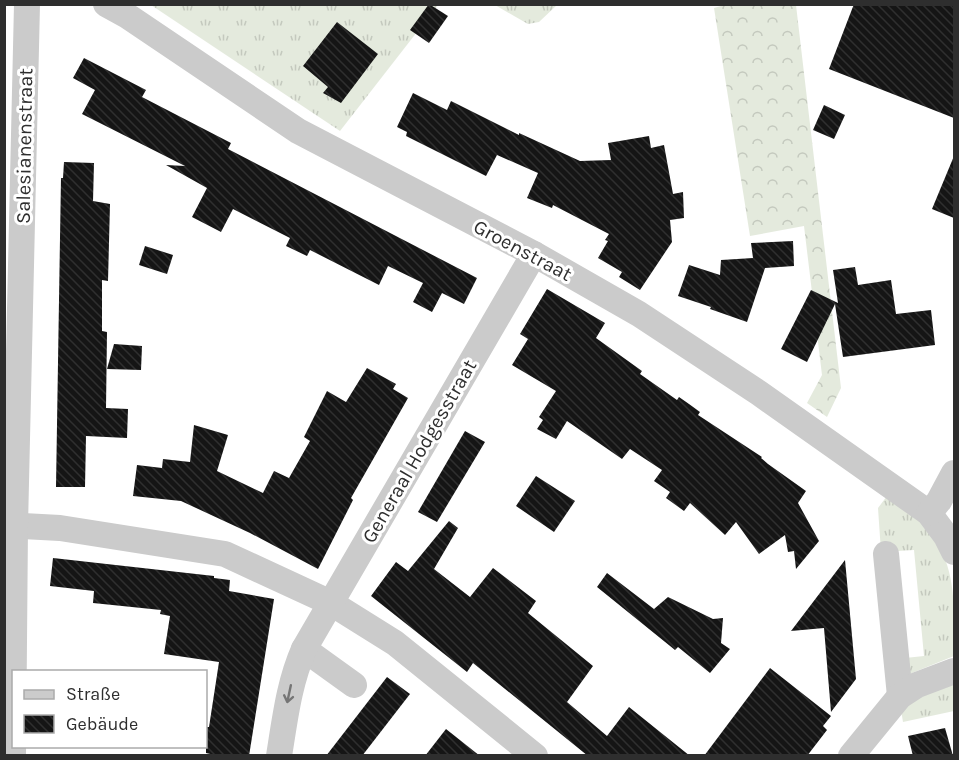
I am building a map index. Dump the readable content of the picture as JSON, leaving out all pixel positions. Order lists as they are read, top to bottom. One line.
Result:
{"streets":{"street":["Salesianenstraat","Groenstraat","Generaal Hodgesstraat"]},"crossings":[["Groenstraat","Generaal Hodgesstraat"]],"legend":["Straße","Gebäude"]}
